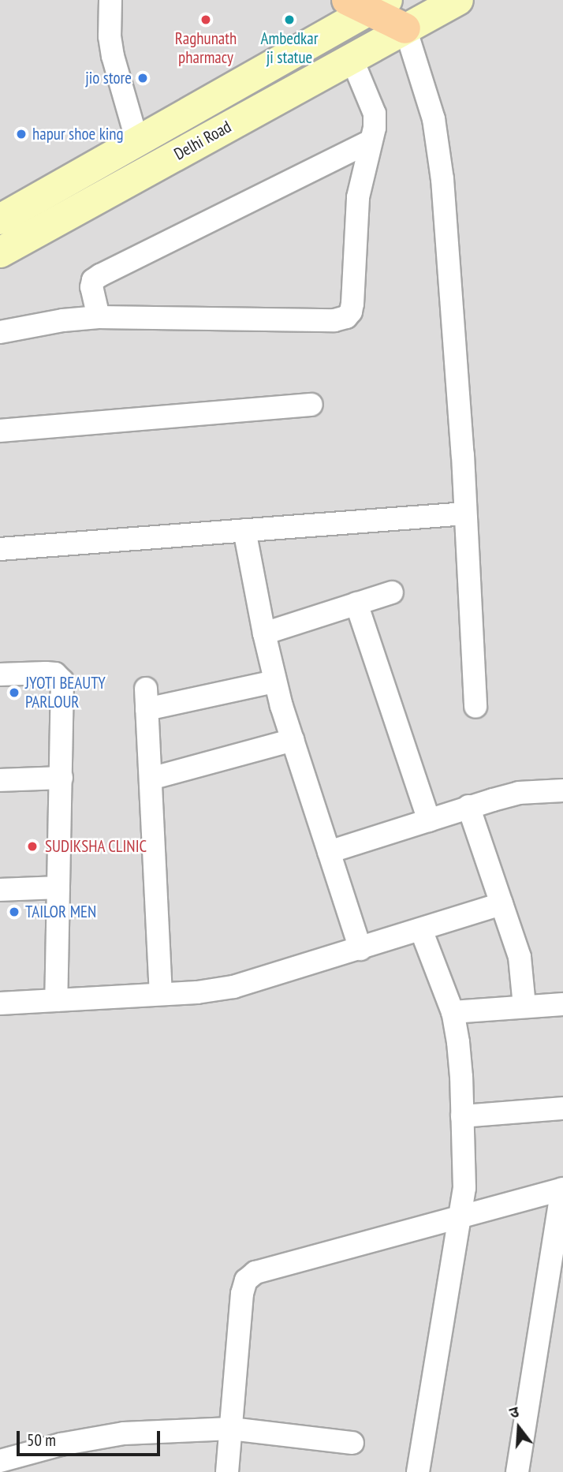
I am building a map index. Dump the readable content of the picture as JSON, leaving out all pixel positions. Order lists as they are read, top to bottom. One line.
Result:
{"streets":{"main road":["Delhi Road"]},"places":["Raghunath pharmacy","Ambedkar ji statue","jio store","hapur shoe king","JYOTI BEAUTY PARLOUR","SUDIKSHA CLINIC","TAILOR MEN"],"scale_bar":"50 m","north":"top"}
